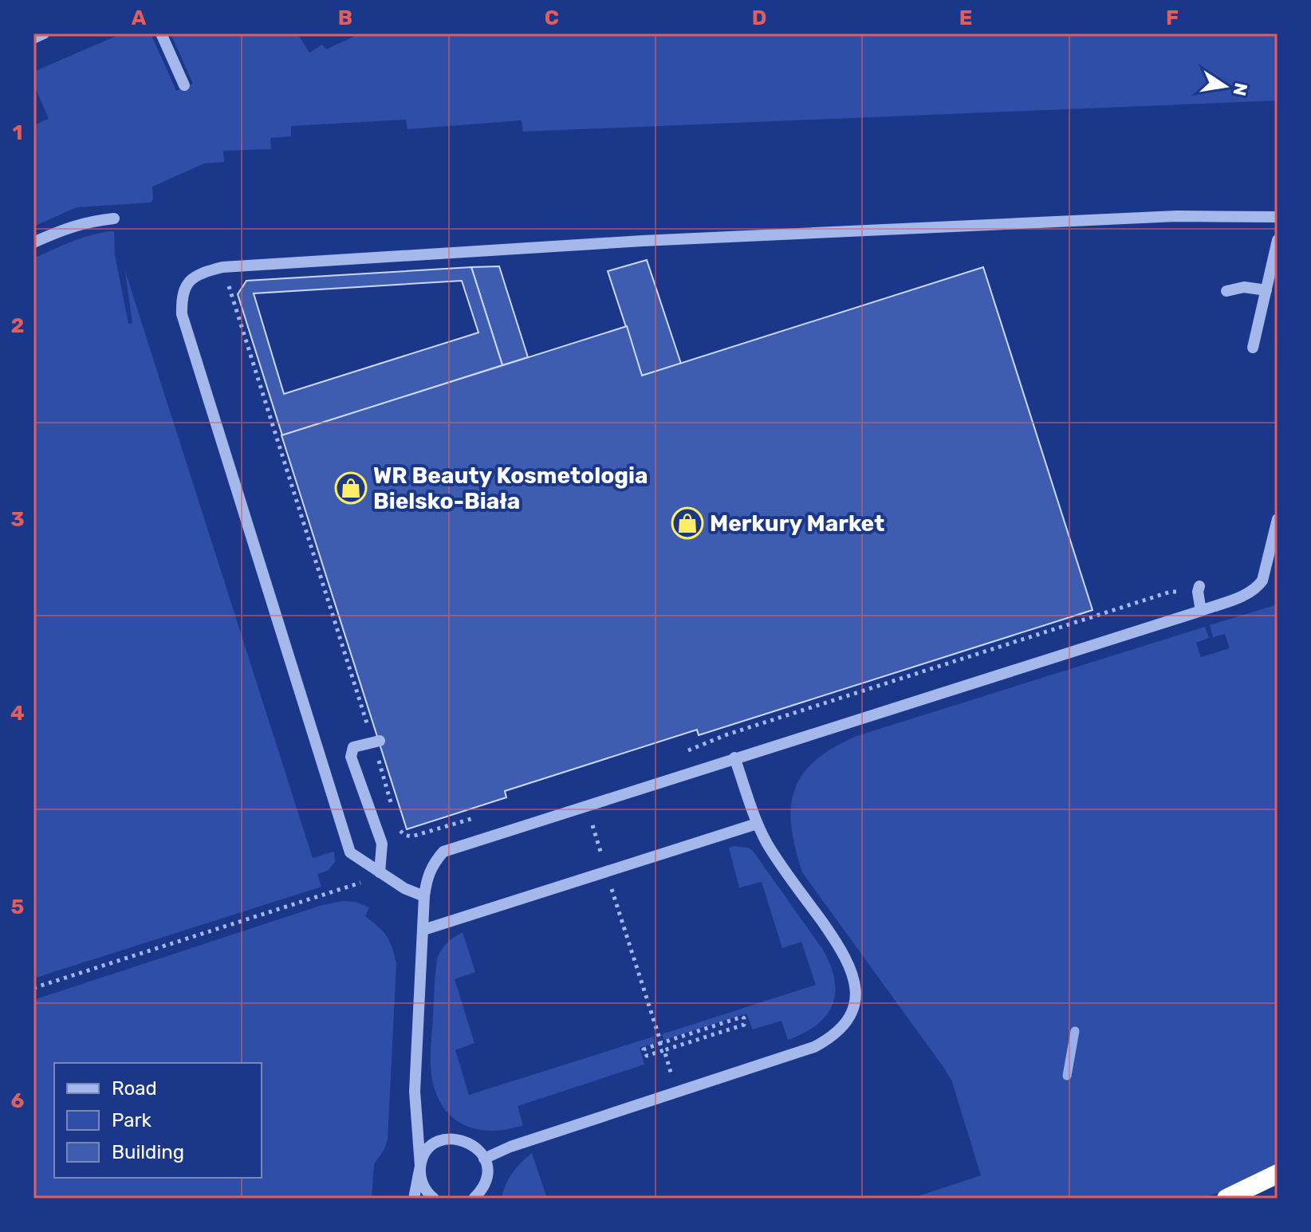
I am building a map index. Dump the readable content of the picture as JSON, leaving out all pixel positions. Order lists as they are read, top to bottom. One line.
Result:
{"places":{"shop":["WR Beauty Kosmetologia Bielsko-Biała","Merkury Market"]},"legend":["Road","Park","Building"],"north":"right","grid":{"columns":["A","B","C","D","E","F"],"rows":["1","2","3","4","5","6"]}}
